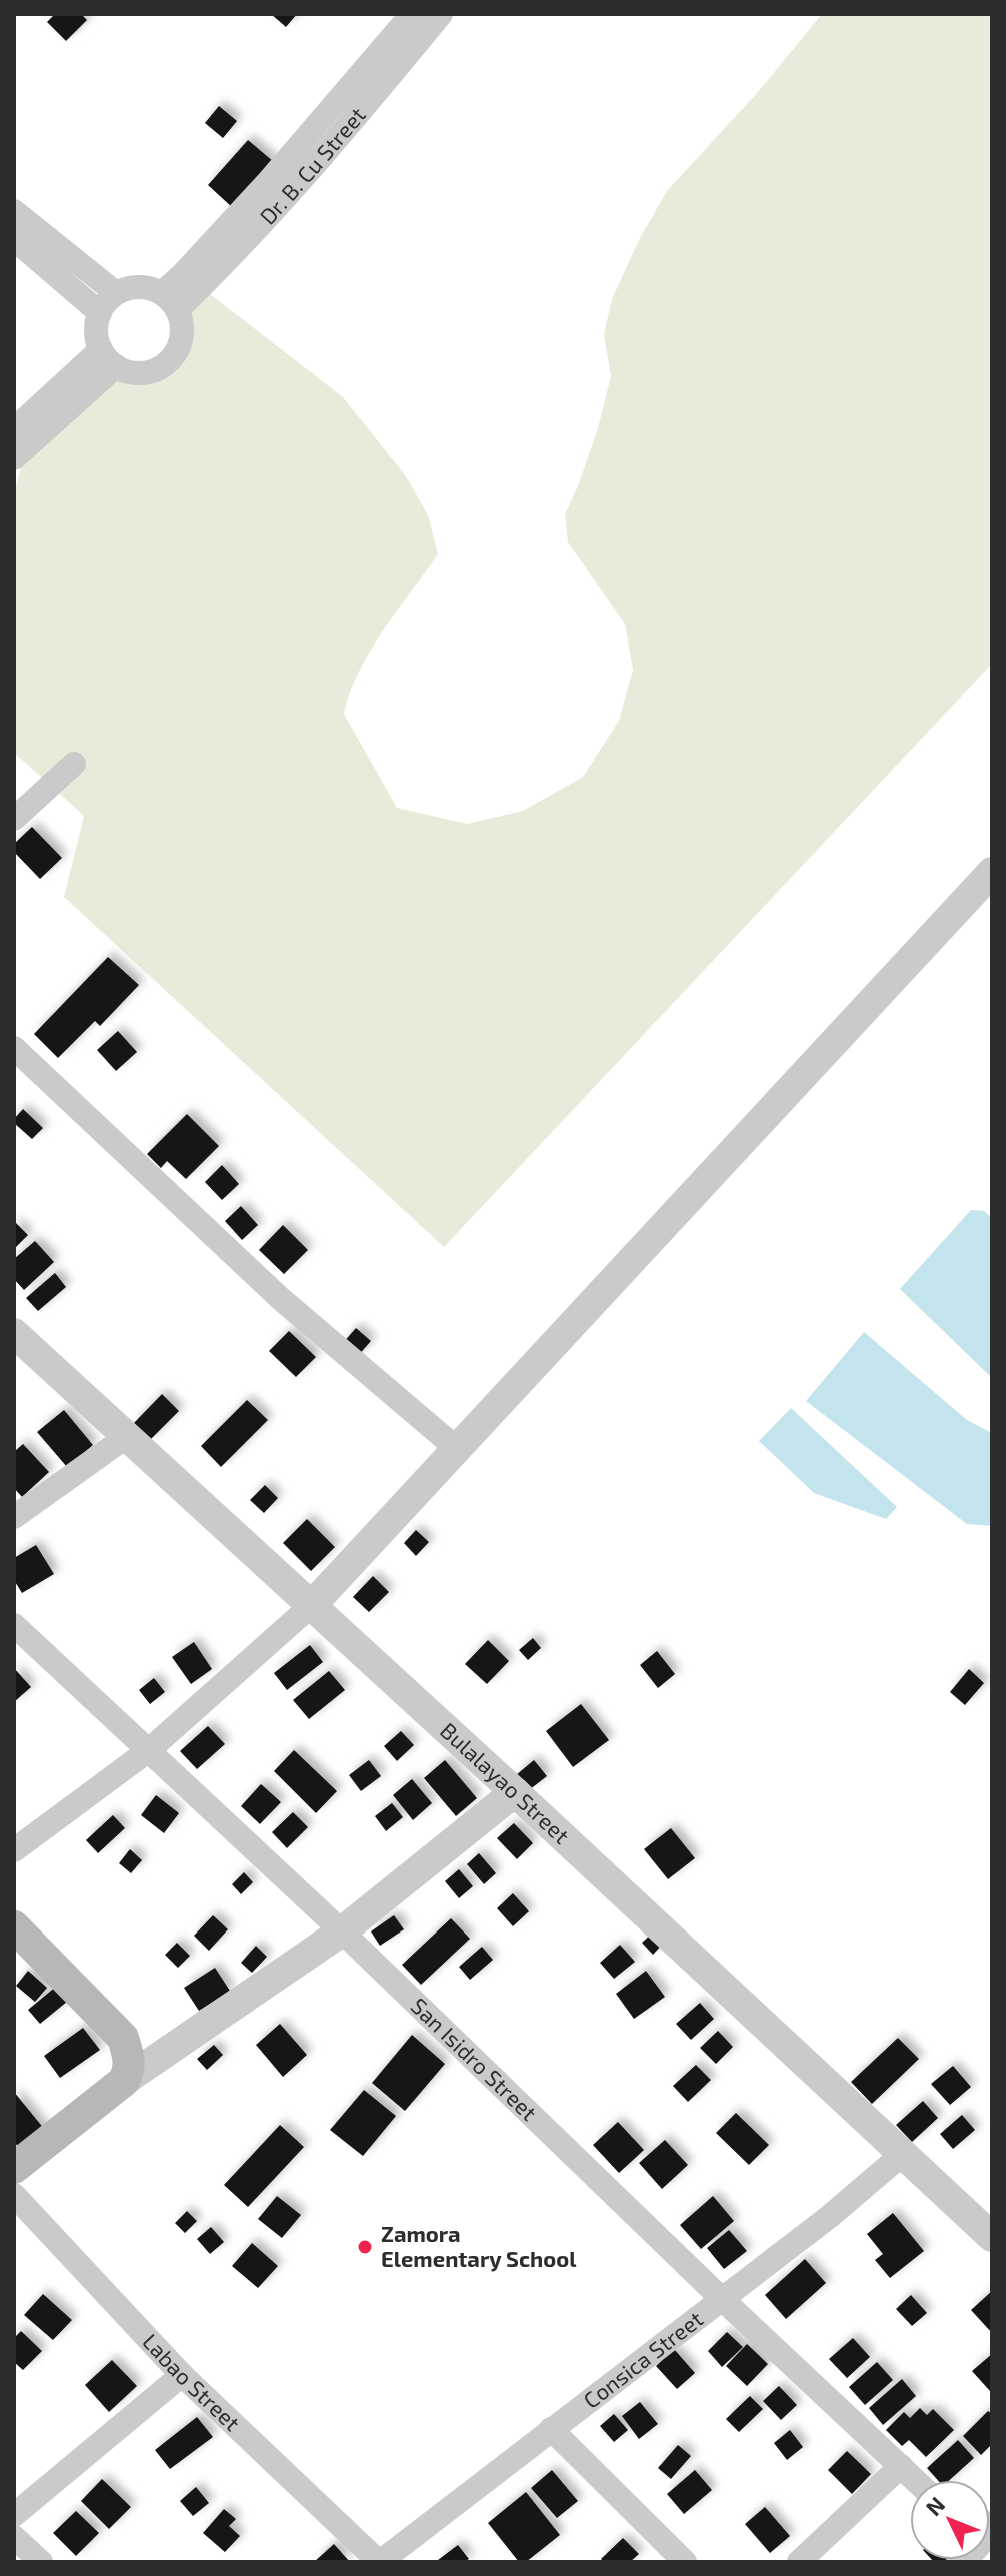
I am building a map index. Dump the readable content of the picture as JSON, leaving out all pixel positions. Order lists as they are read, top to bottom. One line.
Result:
{"streets":{"street":["Dr. B. Cu Street","Bulalayao Street","San Isidro Street","Consica Street","Labao Street"]},"crossings":[["Bulalayao Street","Consica Street"],["San Isidro Street","Consica Street"],["Consica Street","Labao Street"]],"places":["Zamora Elementary School"],"north":"top left"}
